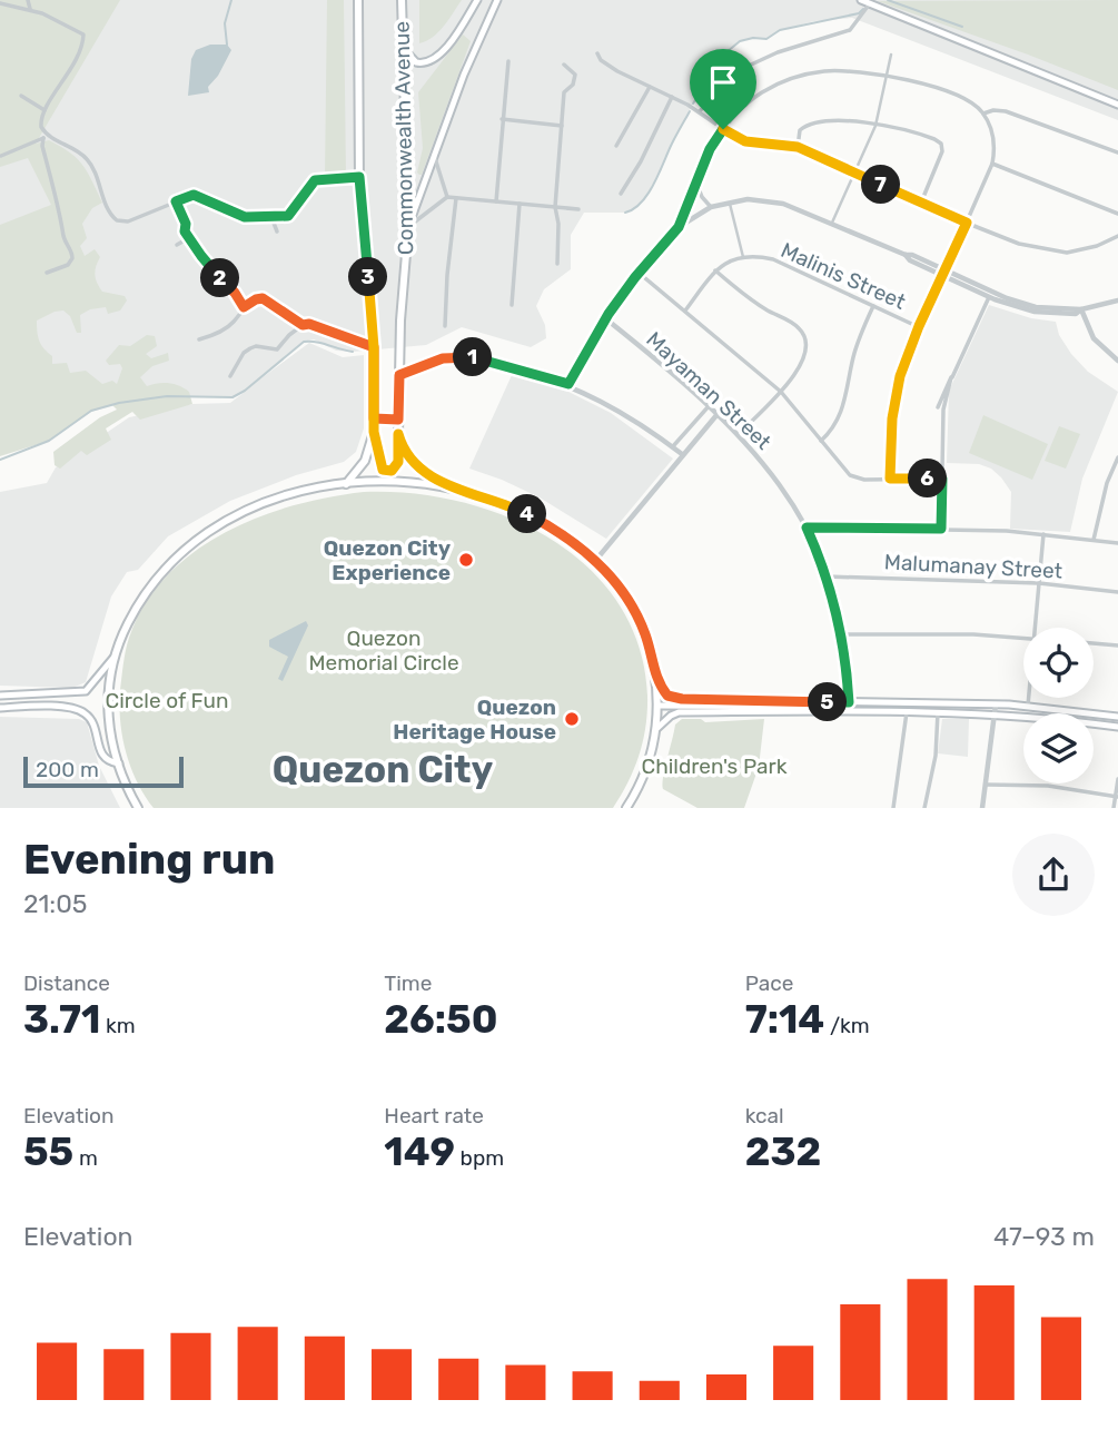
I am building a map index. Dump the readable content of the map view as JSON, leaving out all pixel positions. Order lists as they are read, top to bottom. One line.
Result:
{"streets":{"main road":["Commonwealth Avenue"],"street":["Malinis Street","Mayaman Street","Malumanay Street"]},"crossings":[["Mayaman Street","Malumanay Street"]],"districts":["Quezon City"],"parks":["Quezon Memorial Circle","Circle of Fun","Children's Park"],"places":["Quezon City Experience","Quezon Heritage House"],"scale_bar":"200 m","page":{"pins":["7","3","2","1","6","4","5"],"scale":"200 m","heading":["Evening run","21:05"],"stats":[["Distance","3.71 km"],["Time","26:50"],["Pace","7:14 /km"],["Elevation","55 m"],["Heart rate","149 bpm"],["kcal","232"]],"chart":["Elevation","47–93 m"]}}
